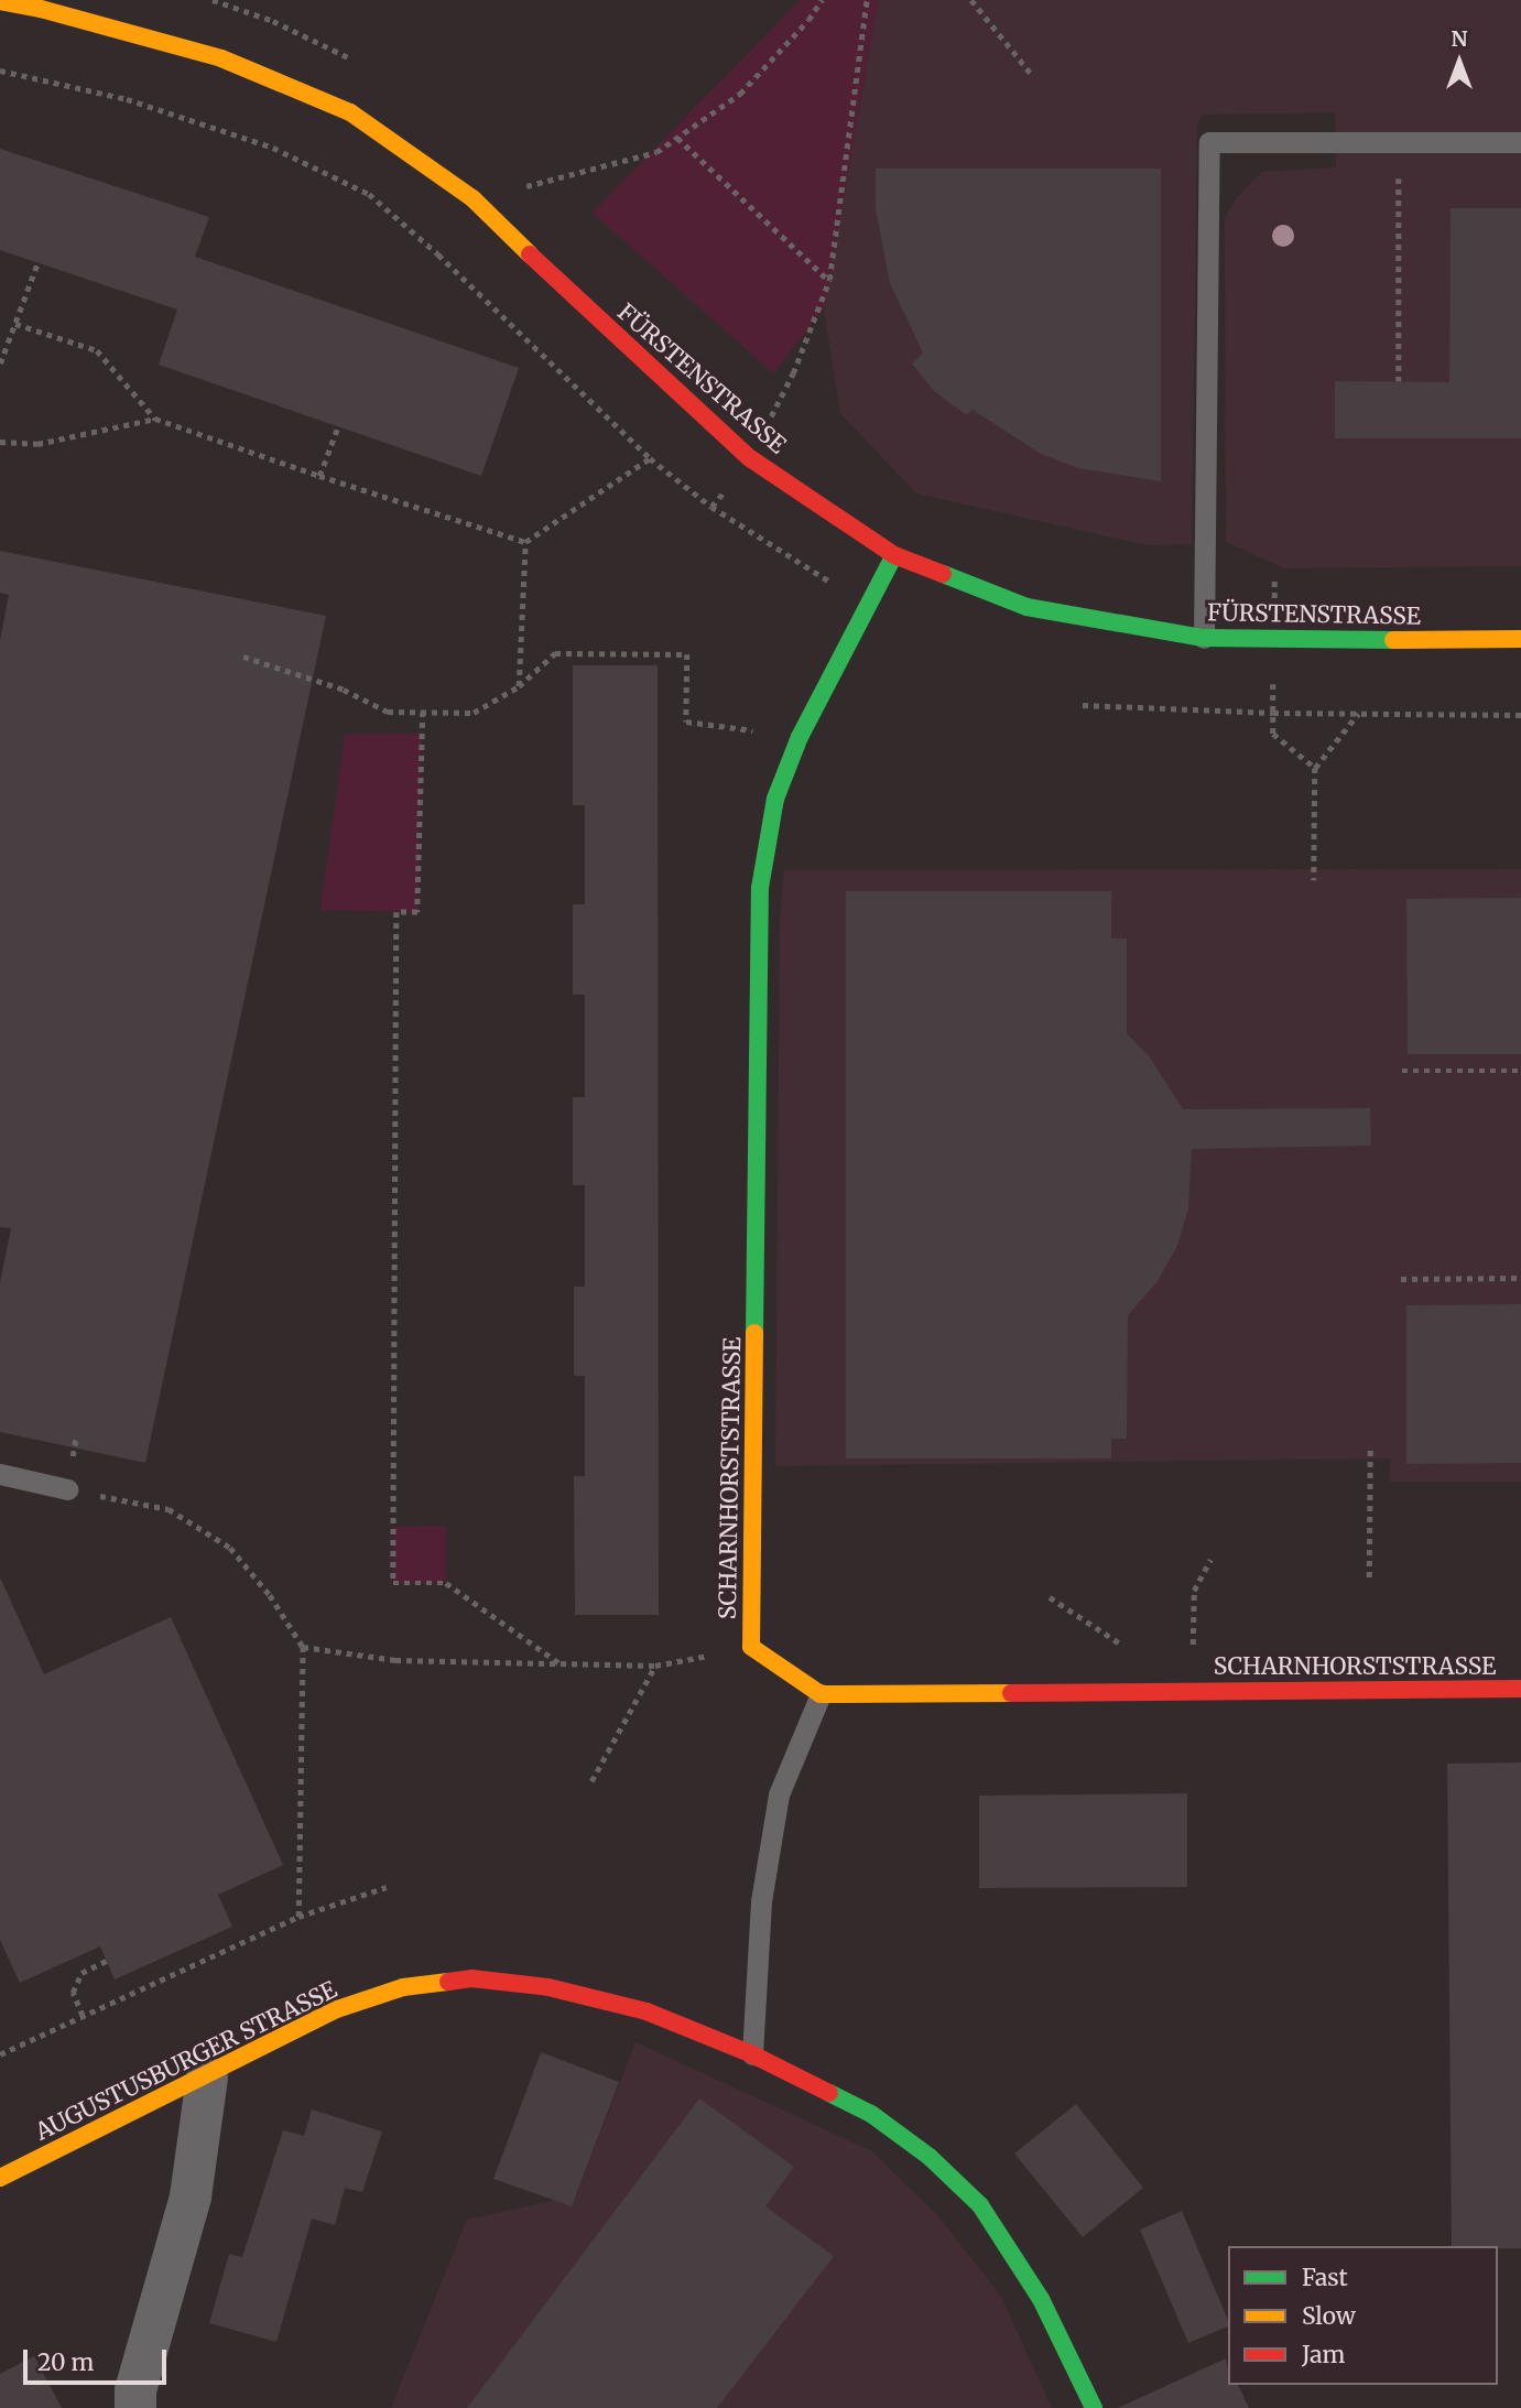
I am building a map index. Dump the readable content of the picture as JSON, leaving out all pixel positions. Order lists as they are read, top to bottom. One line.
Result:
{"streets":{"street":["FÜRSTENSTRASSE","SCHARNHORSTSTRASSE","AUGUSTUSBURGER STRASSE"]},"crossings":[["FÜRSTENSTRASSE","SCHARNHORSTSTRASSE"]],"legend":["Fast","Slow","Jam"],"scale_bar":"20 m","north":"top"}
